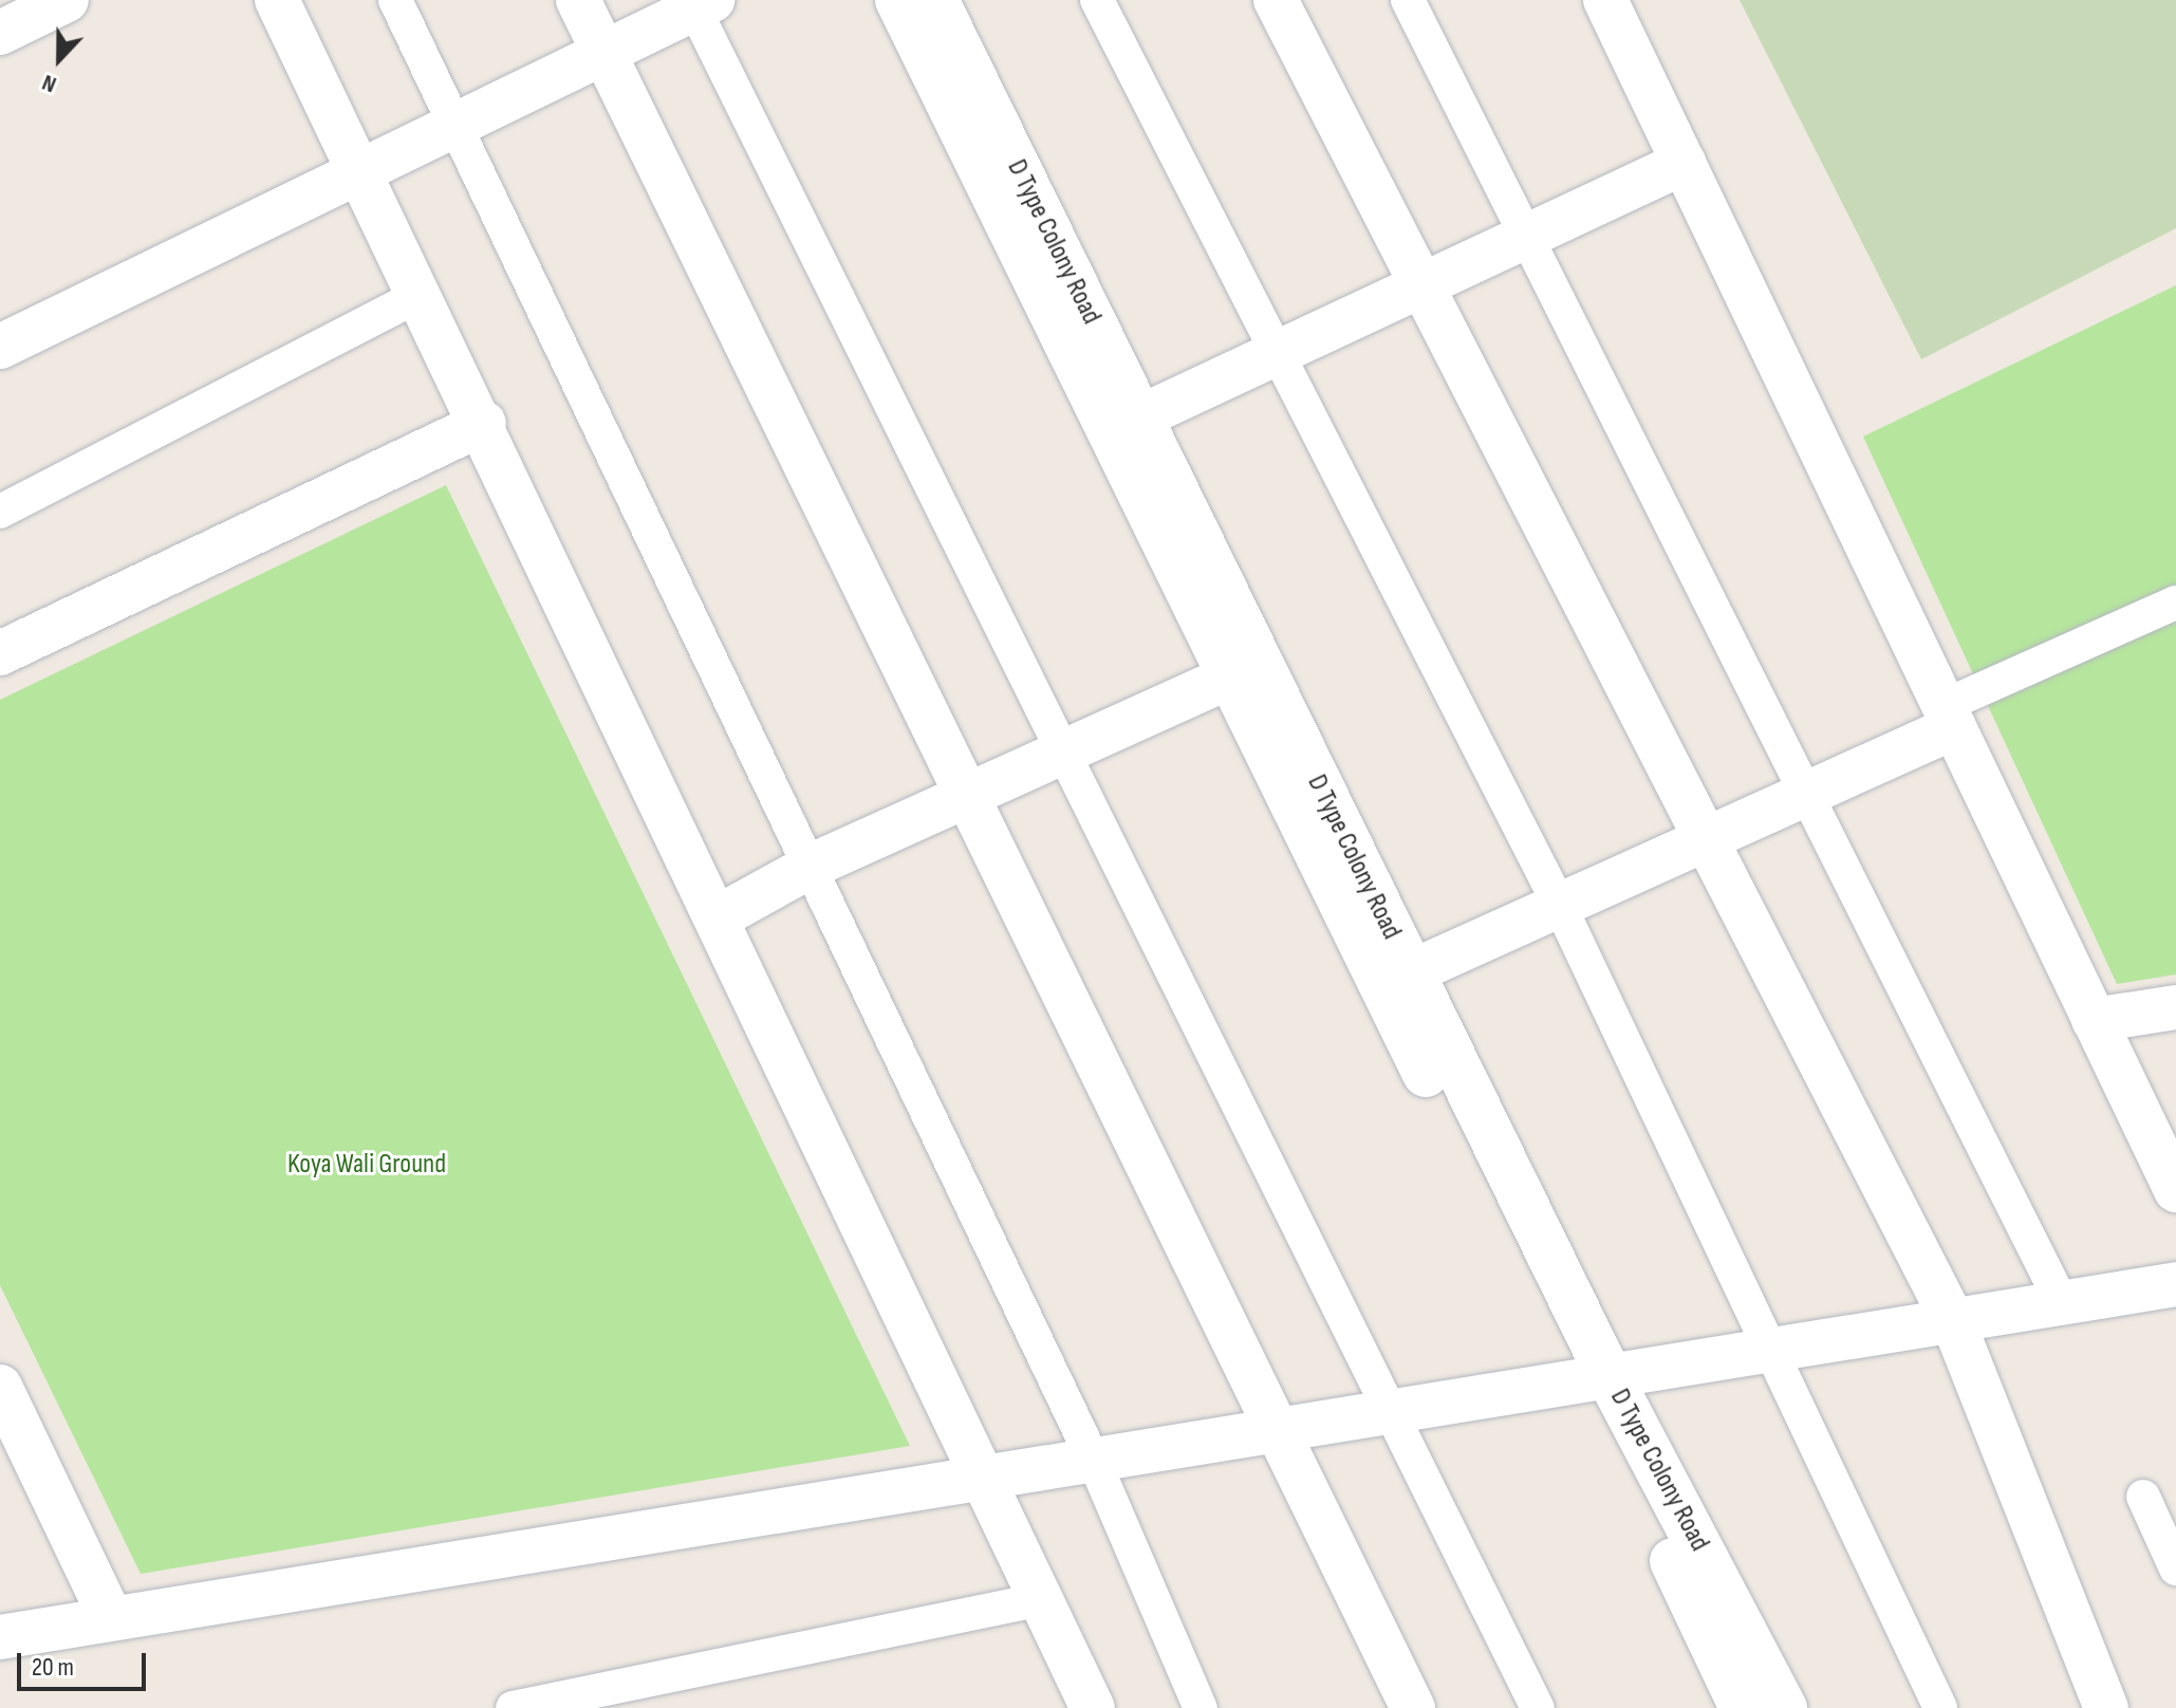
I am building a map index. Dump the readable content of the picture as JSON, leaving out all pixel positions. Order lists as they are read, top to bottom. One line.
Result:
{"streets":{"main road":["D Type Colony Road"]},"parks":["Koya Wali Ground"],"scale_bar":"20 m","north":"bottom"}
